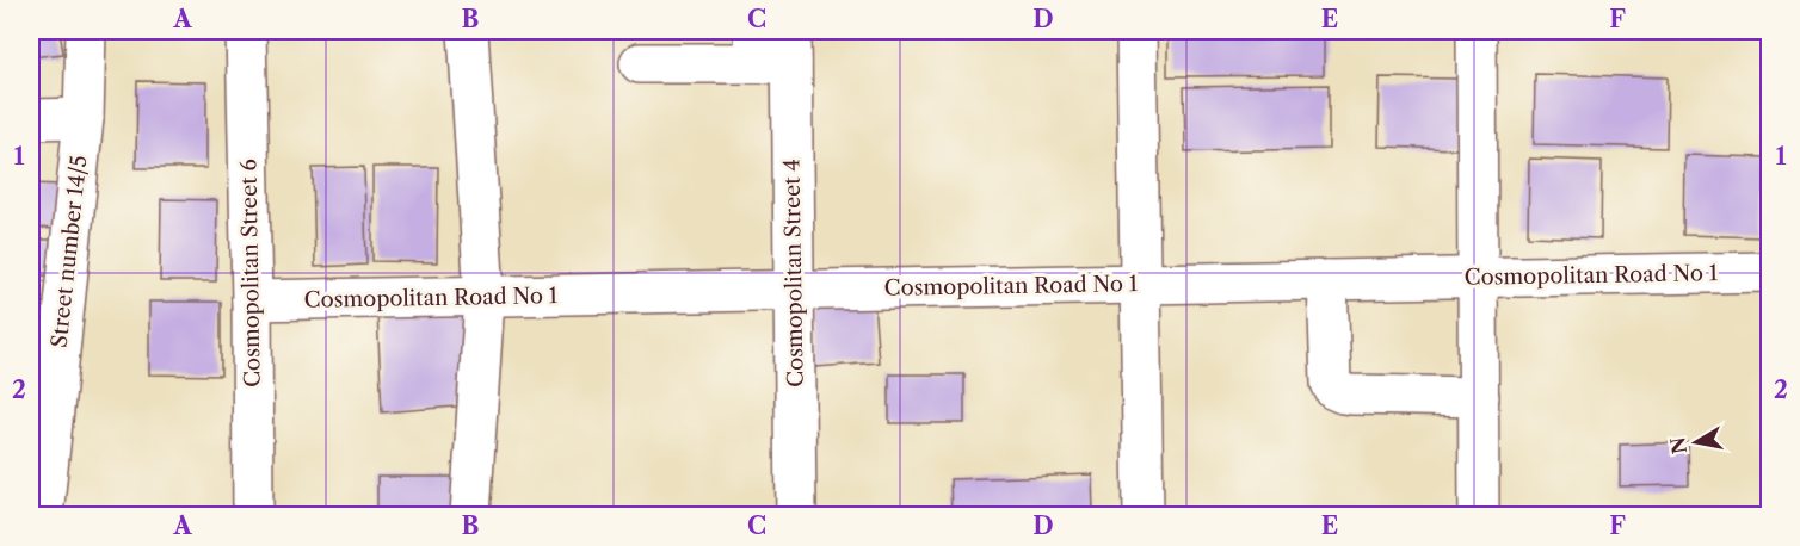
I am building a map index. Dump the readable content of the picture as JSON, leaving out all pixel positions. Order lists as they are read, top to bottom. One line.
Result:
{"streets":{"street":["Street number 14/5","Cosmopolitan Street 6","Cosmopolitan Street 4","Cosmopolitan Road No 1"]},"crossings":[["Cosmopolitan Street 6","Cosmopolitan Road No 1"],["Cosmopolitan Street 4","Cosmopolitan Road No 1"]],"north":"left","grid":{"columns":["A","B","C","D","E","F"],"rows":["1","2"]}}
